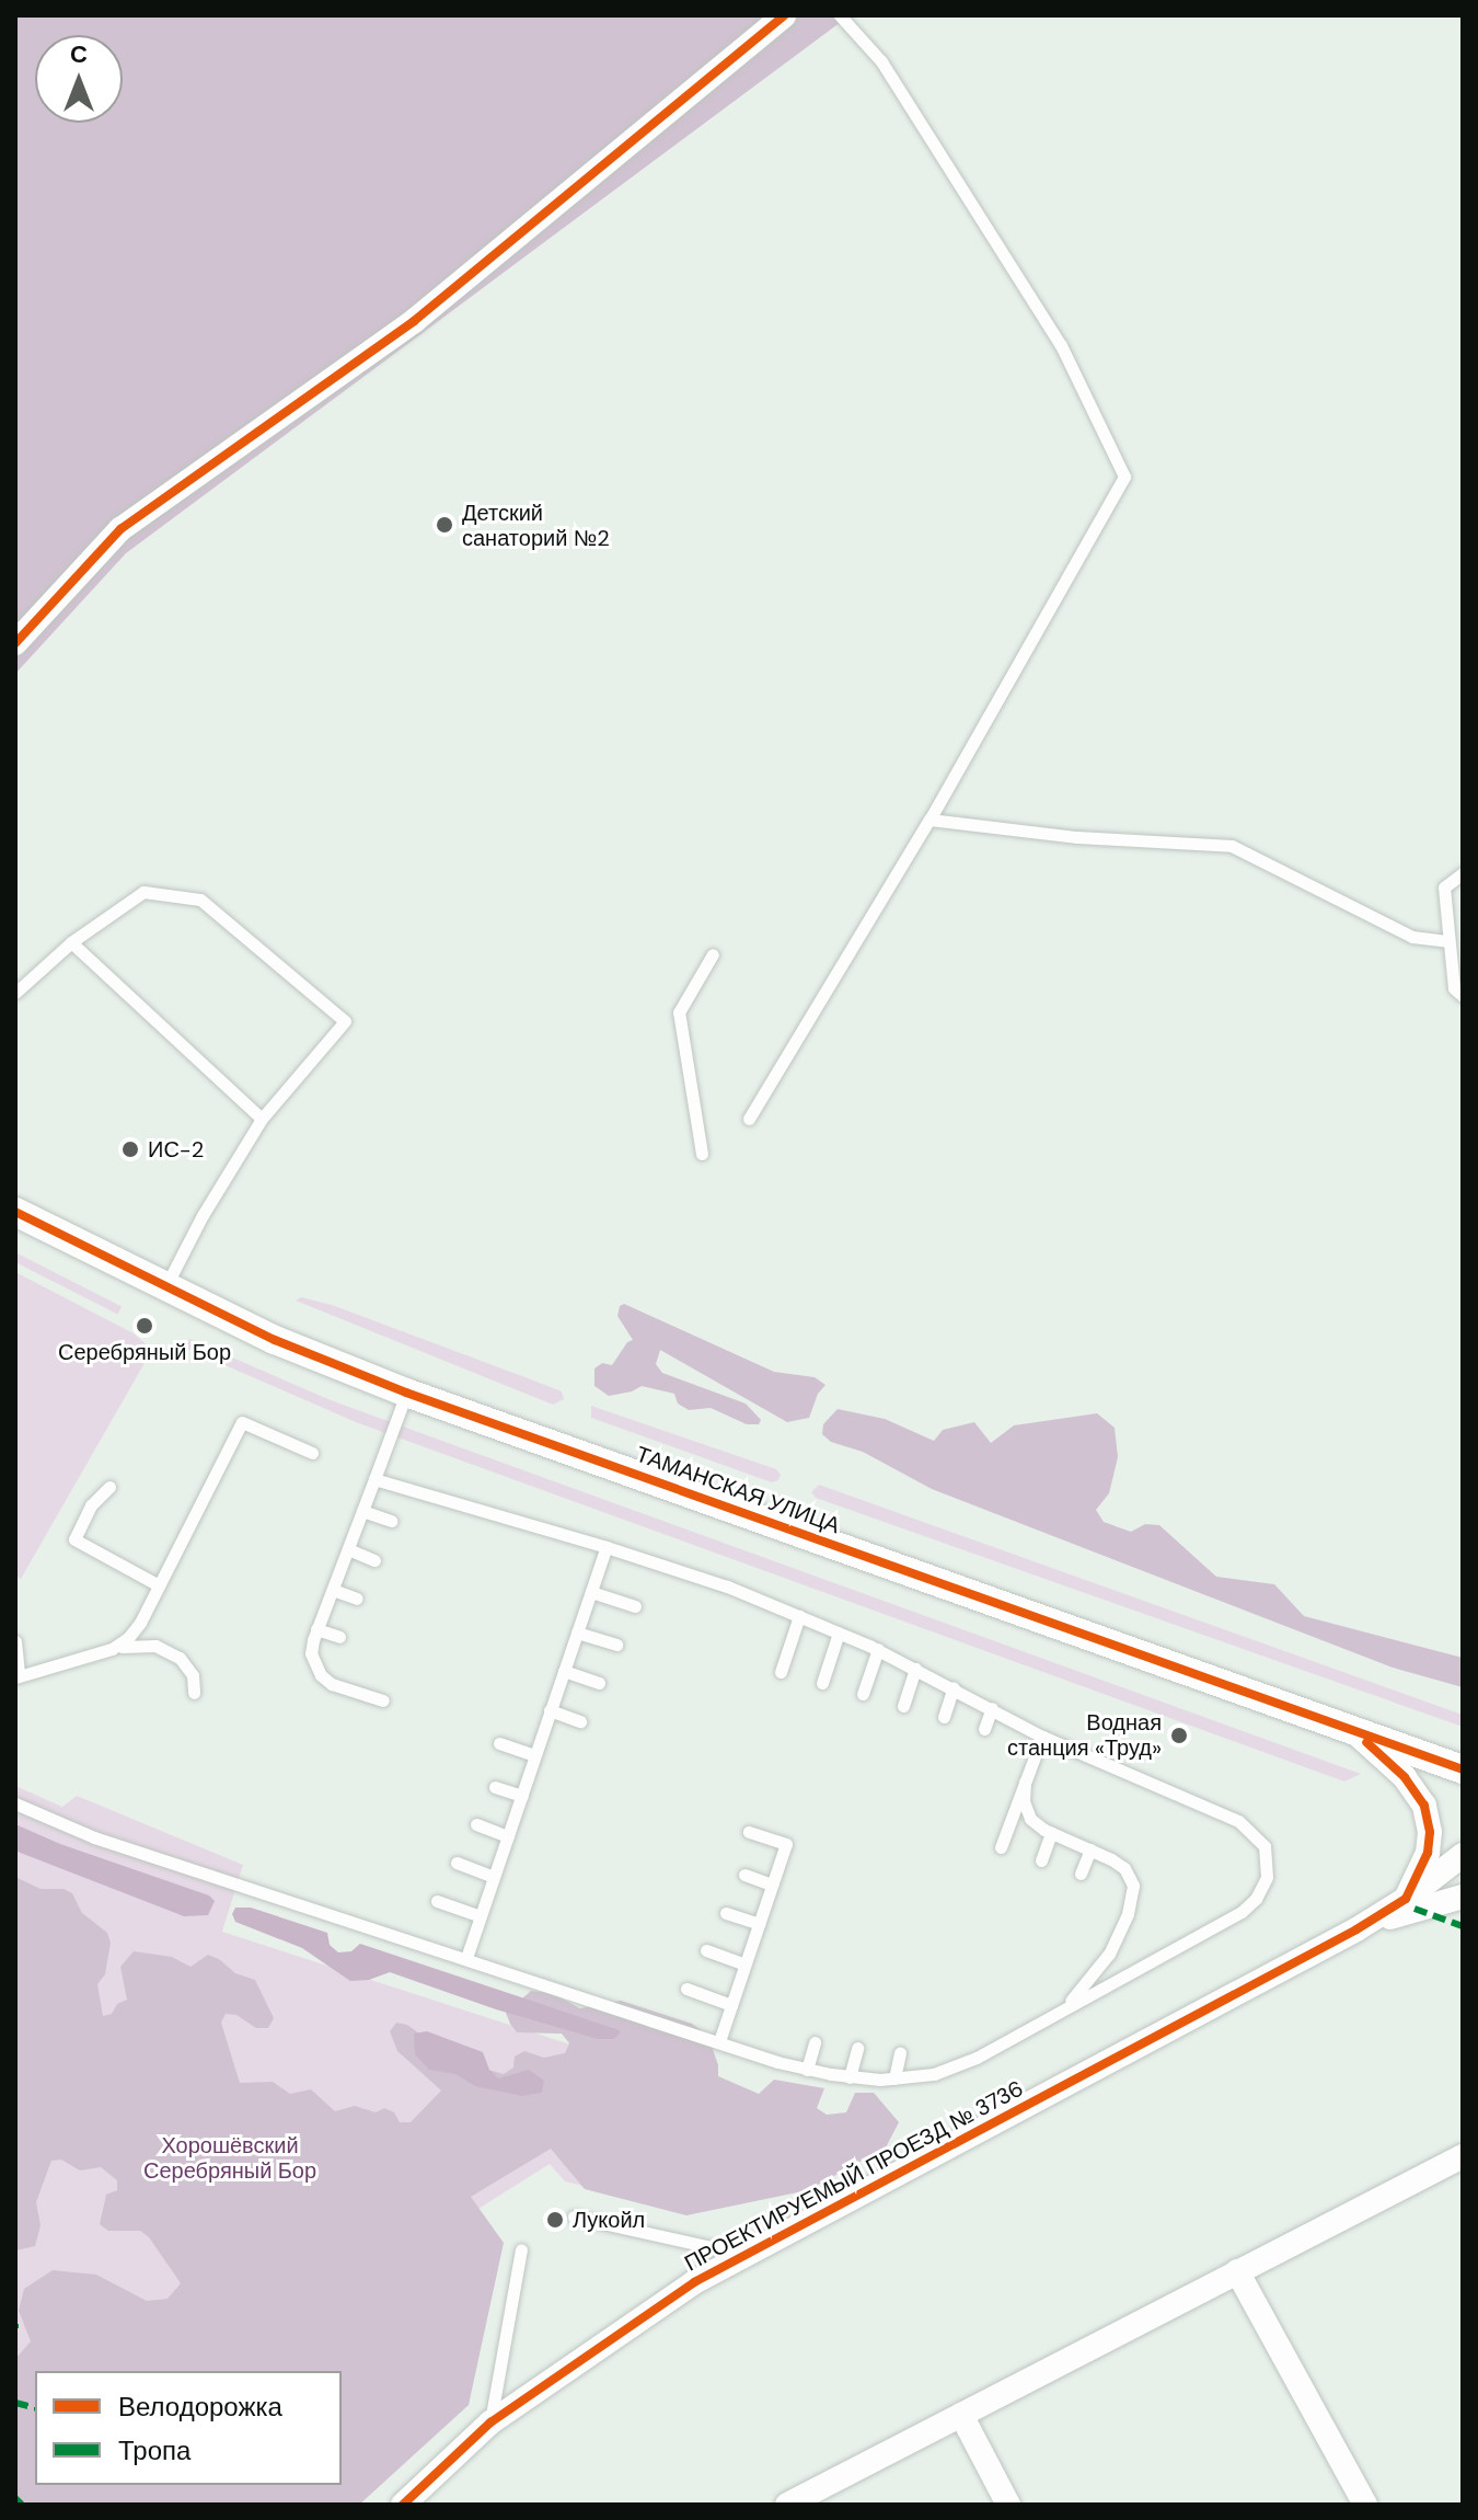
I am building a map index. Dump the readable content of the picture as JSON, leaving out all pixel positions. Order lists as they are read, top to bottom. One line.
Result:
{"streets":{"street":["ТАМАНСКАЯ УЛИЦА","ПРОЕКТИРУЕМЫЙ ПРОЕЗД № 3736"]},"parks":["Хорошёвский Серебряный Бор"],"places":["Детский санаторий №2","ИС-2","Серебряный Бор","Водная станция «Труд»","Лукойл"],"legend":["Велодорожка","Тропа"],"north":"top"}
